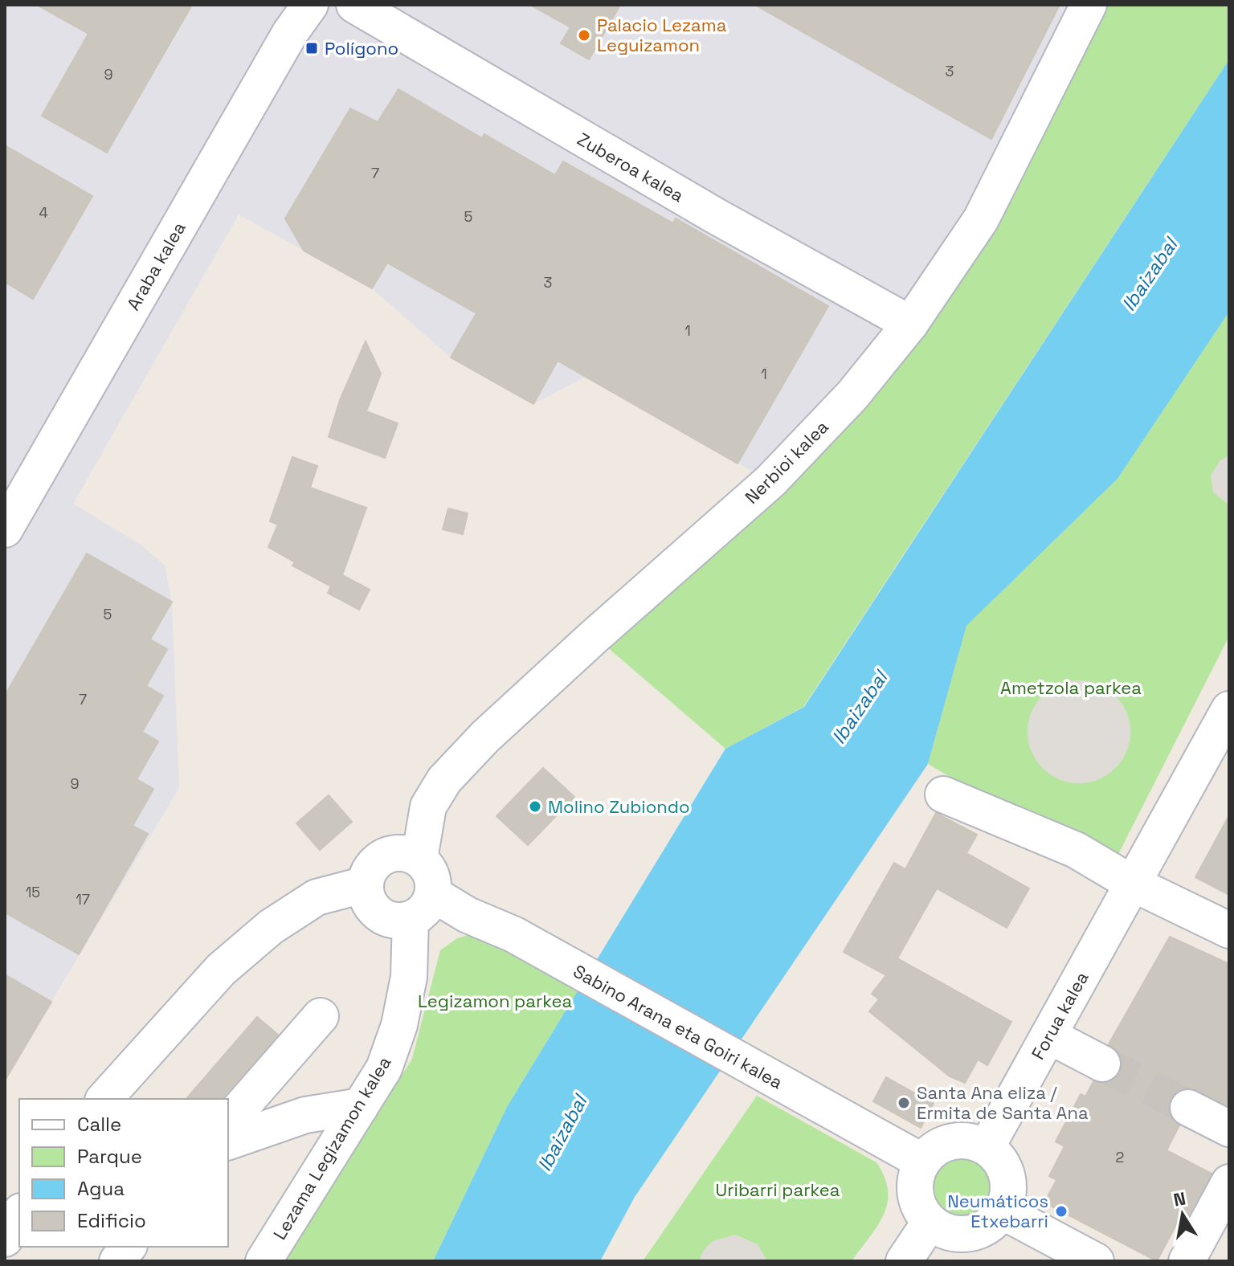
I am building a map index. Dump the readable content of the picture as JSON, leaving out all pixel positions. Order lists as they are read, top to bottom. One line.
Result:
{"streets":{"street":["Zuberoa kalea","Araba kalea","Nerbioi kalea","Forua kalea","Sabino Arana eta Goiri kalea","Lezama Legizamon kalea"]},"crossings":[["Zuberoa kalea","Nerbioi kalea"],["Nerbioi kalea","Sabino Arana eta Goiri kalea"],["Nerbioi kalea","Lezama Legizamon kalea"],["Forua kalea","Sabino Arana eta Goiri kalea"],["Sabino Arana eta Goiri kalea","Lezama Legizamon kalea"]],"water":["Ibaizabal"],"parks":["Ametzola parkea","Legizamon parkea","Uribarri parkea"],"places":{"other":["Palacio Lezama Leguizamon","Molino Zubiondo","Santa Ana eliza / Ermita de Santa Ana","Neumáticos Etxebarri"],"transit":["Polígono"]},"house_numbers":["3","9","7","4","5","3","1","1","5","7","9","15","17","2"],"legend":["Calle","Parque","Agua","Edificio"],"north":"top"}
